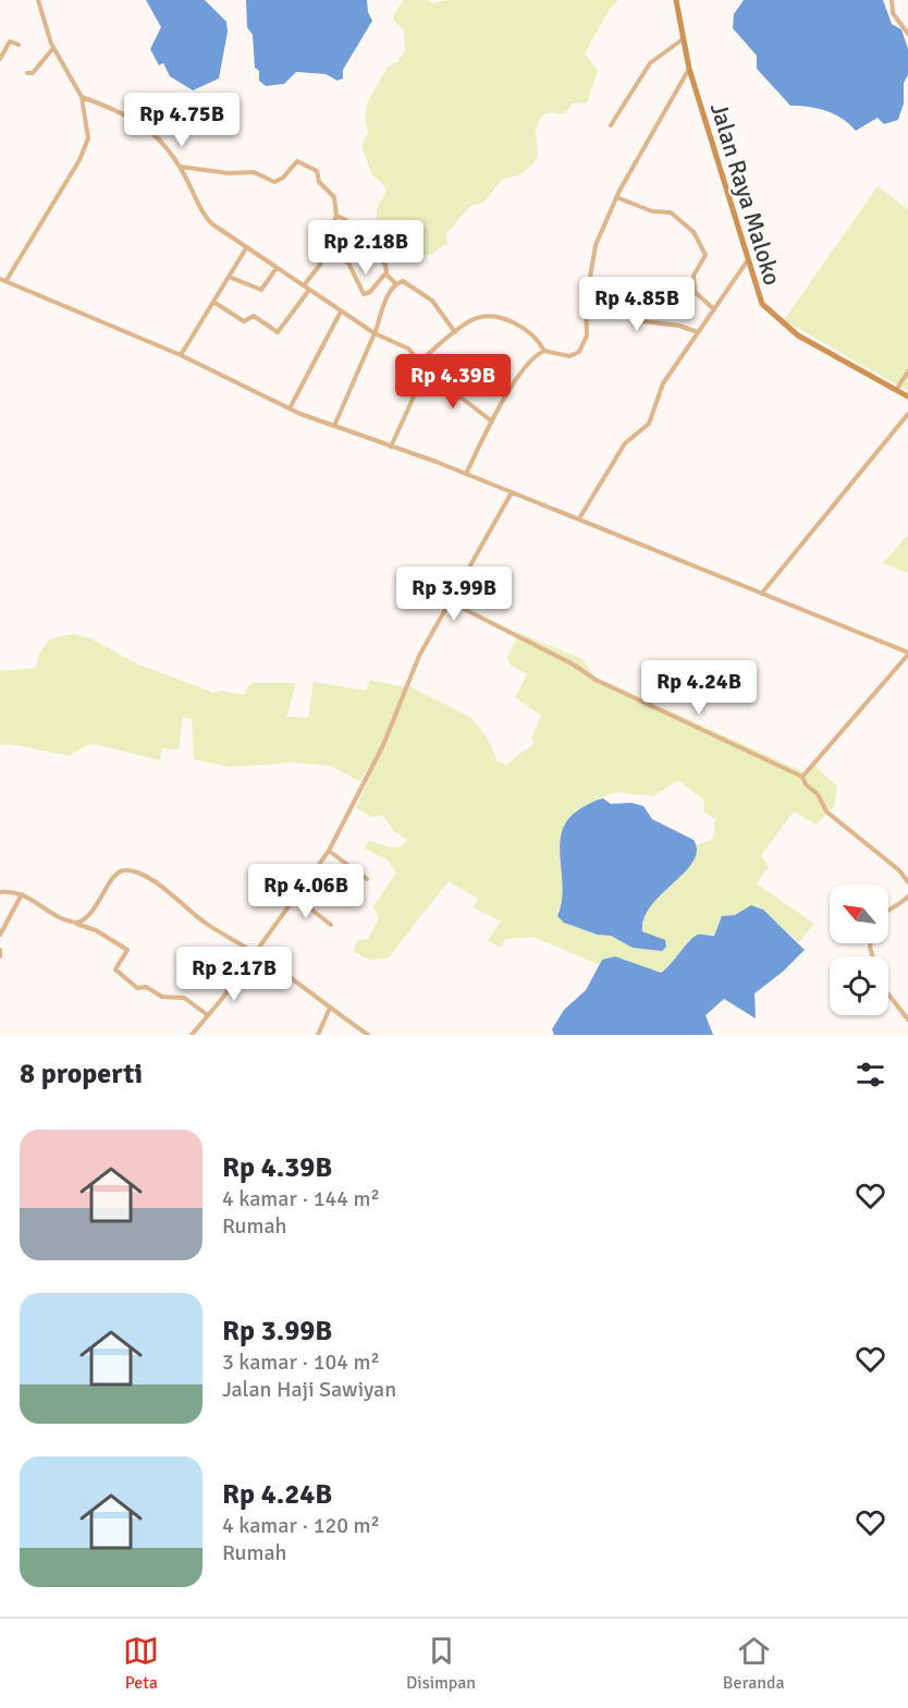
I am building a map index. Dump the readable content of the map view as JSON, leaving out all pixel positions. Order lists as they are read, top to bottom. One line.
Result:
{"streets":{"street":["Jalan Raya Maloko"]},"north":"top left","page":{"price":["Rp 4.75B","Rp 2.18B","Rp 4.85B","Rp 4.39B","Rp 3.99B","Rp 4.24B","Rp 4.06B","Rp 2.17B"],"heading":"8 properti","list":[{"name":"Rp 4.39B","note":"4 kamar · 144 m² · Rumah"},{"name":"Rp 3.99B","note":"3 kamar · 104 m² · Jalan Haji Sawiyan"},{"name":"Rp 4.24B","note":"4 kamar · 120 m² · Rumah"}],"tabs":["Peta","Disimpan","Beranda"]}}
